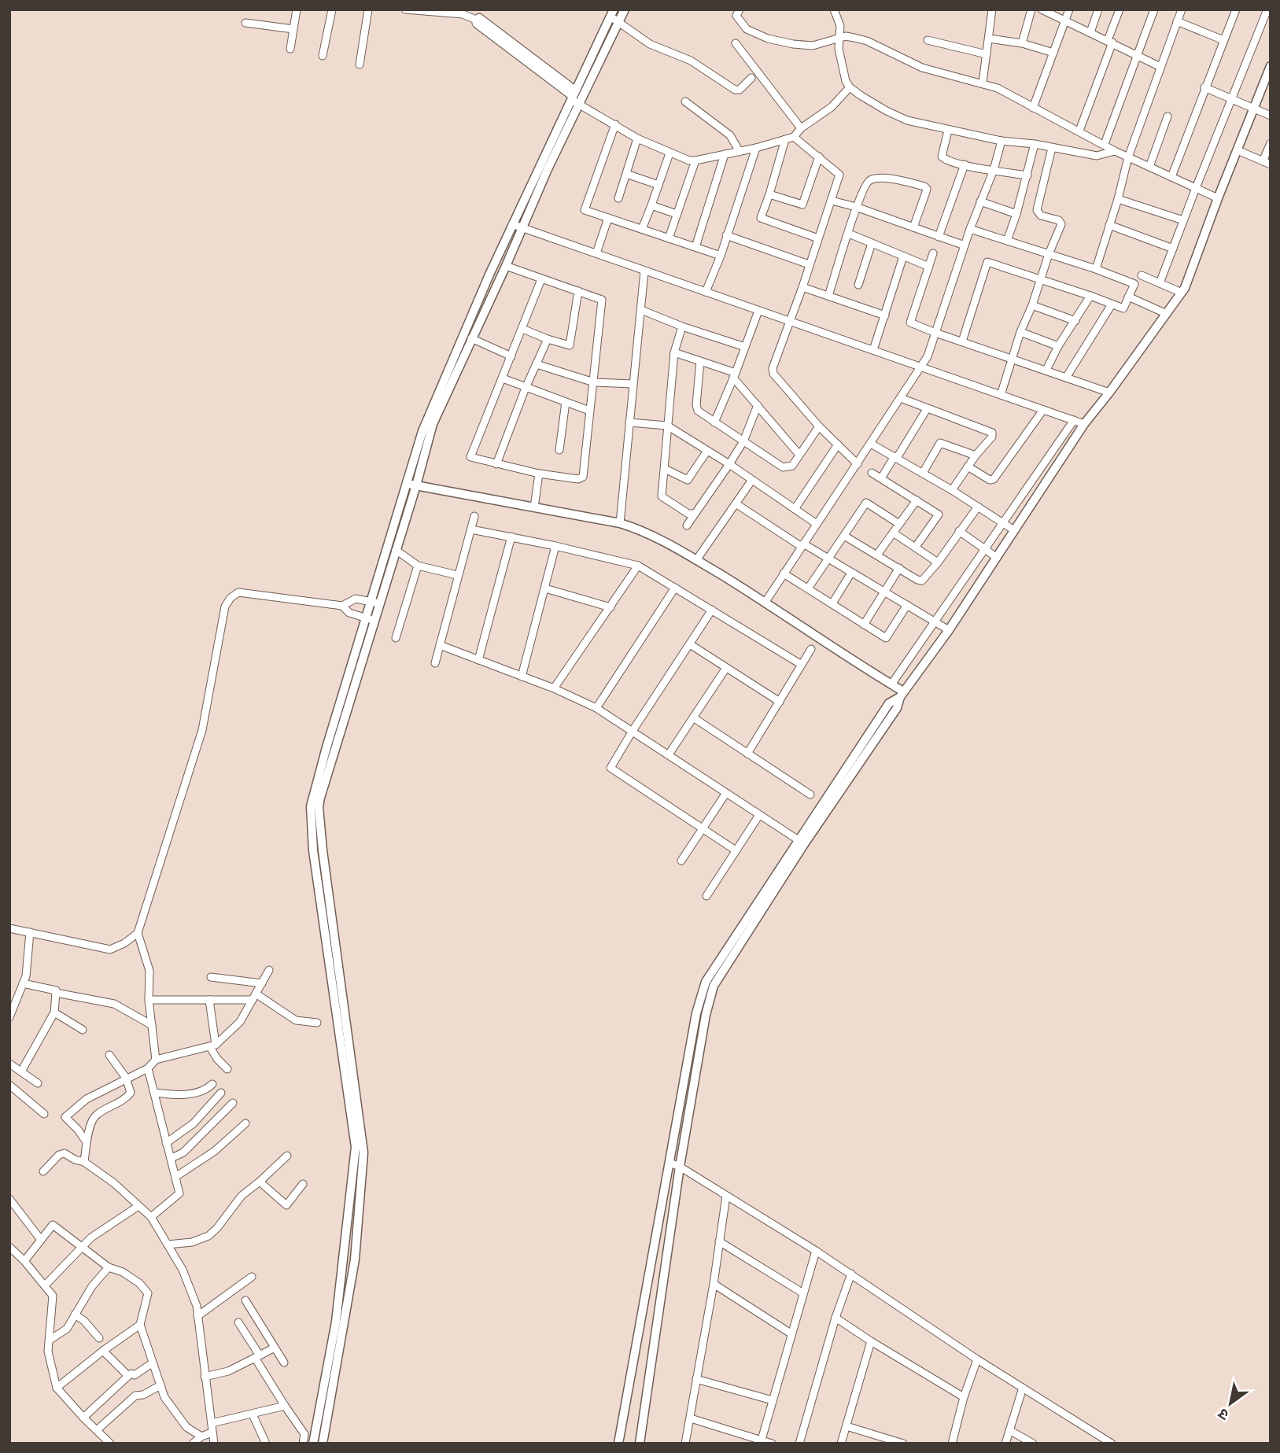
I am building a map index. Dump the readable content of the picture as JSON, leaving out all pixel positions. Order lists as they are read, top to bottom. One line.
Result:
{"north":"bottom left"}
